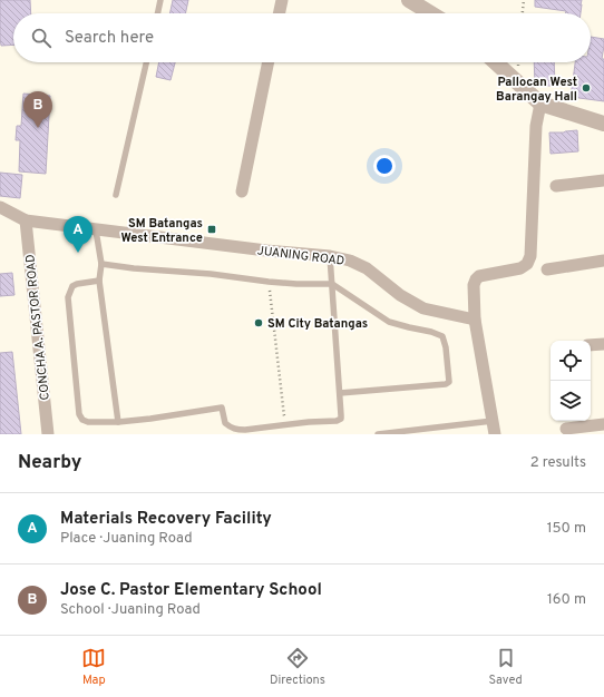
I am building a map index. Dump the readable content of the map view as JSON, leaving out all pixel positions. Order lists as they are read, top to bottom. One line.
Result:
{"streets":{"street":["JUANING ROAD","CONCHA A. PASTOR ROAD"]},"crossings":[["JUANING ROAD","CONCHA A. PASTOR ROAD"]],"places":{"other":["Pallocan West Barangay Hall","SM City Batangas"],"transit":["SM Batangas West Entrance"]},"page":{"search":"Search here","pins":["B","A"],"heading":["Nearby","2 results"],"list":[{"mark":"A","name":"Materials Recovery Facility","note":"Place · Juaning Road","value":"150 m"},{"mark":"B","name":"Jose C. Pastor Elementary School","note":"School · Juaning Road","value":"160 m"}],"nav":["Map","Directions","Saved"]}}
